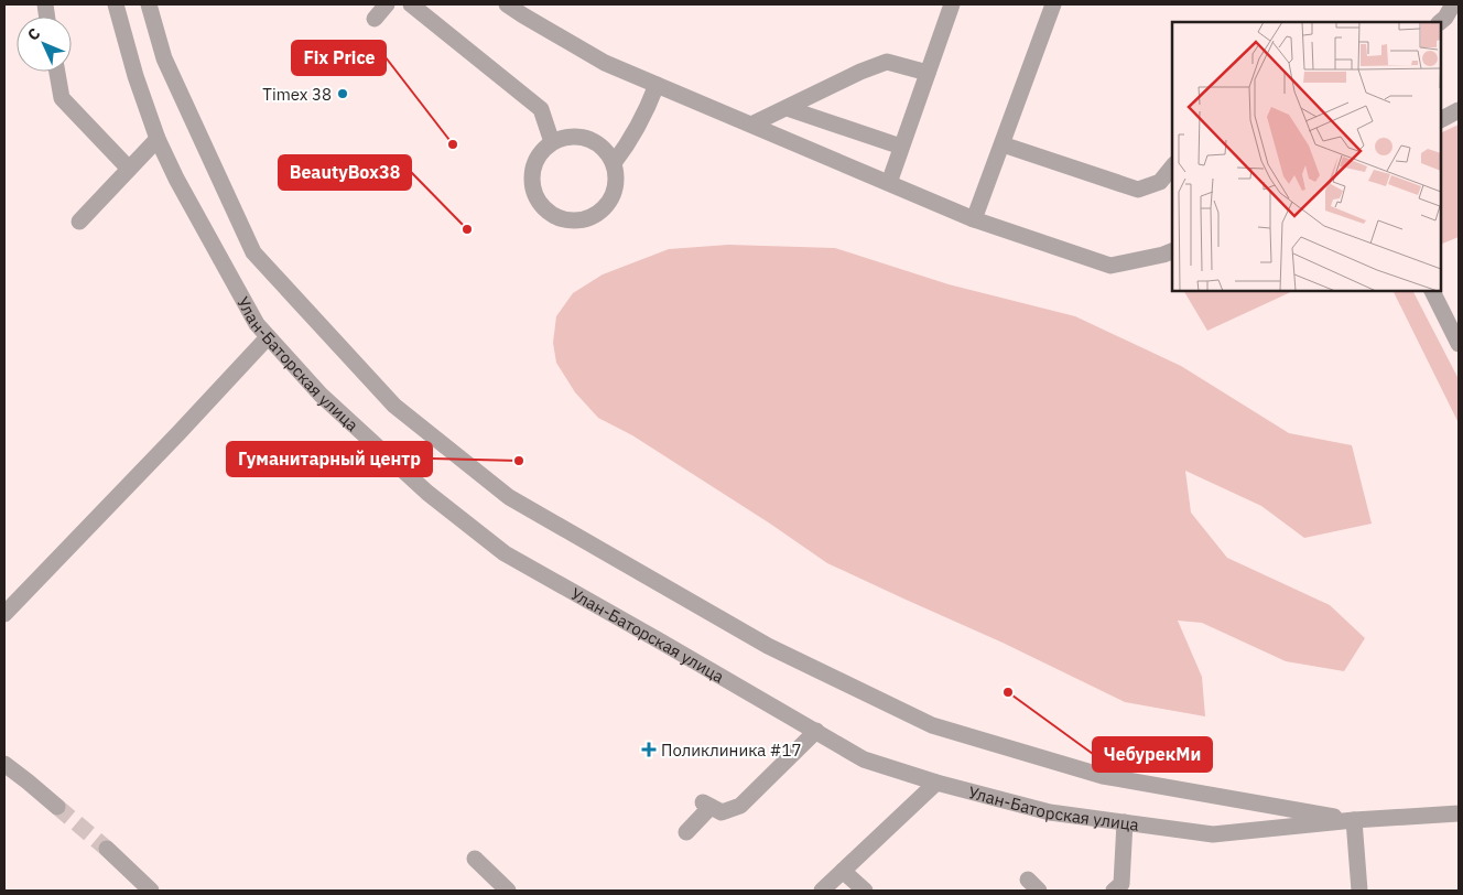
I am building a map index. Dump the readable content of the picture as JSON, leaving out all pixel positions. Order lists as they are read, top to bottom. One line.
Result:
{"streets":{"street":["Улан-Баторская улица"]},"places":{"other":["Timex 38","Fix Price","BeautyBox38","Гуманитарный центр","ЧебурекМи"],"health":["Поликлиника #17"]},"north":"top left"}
